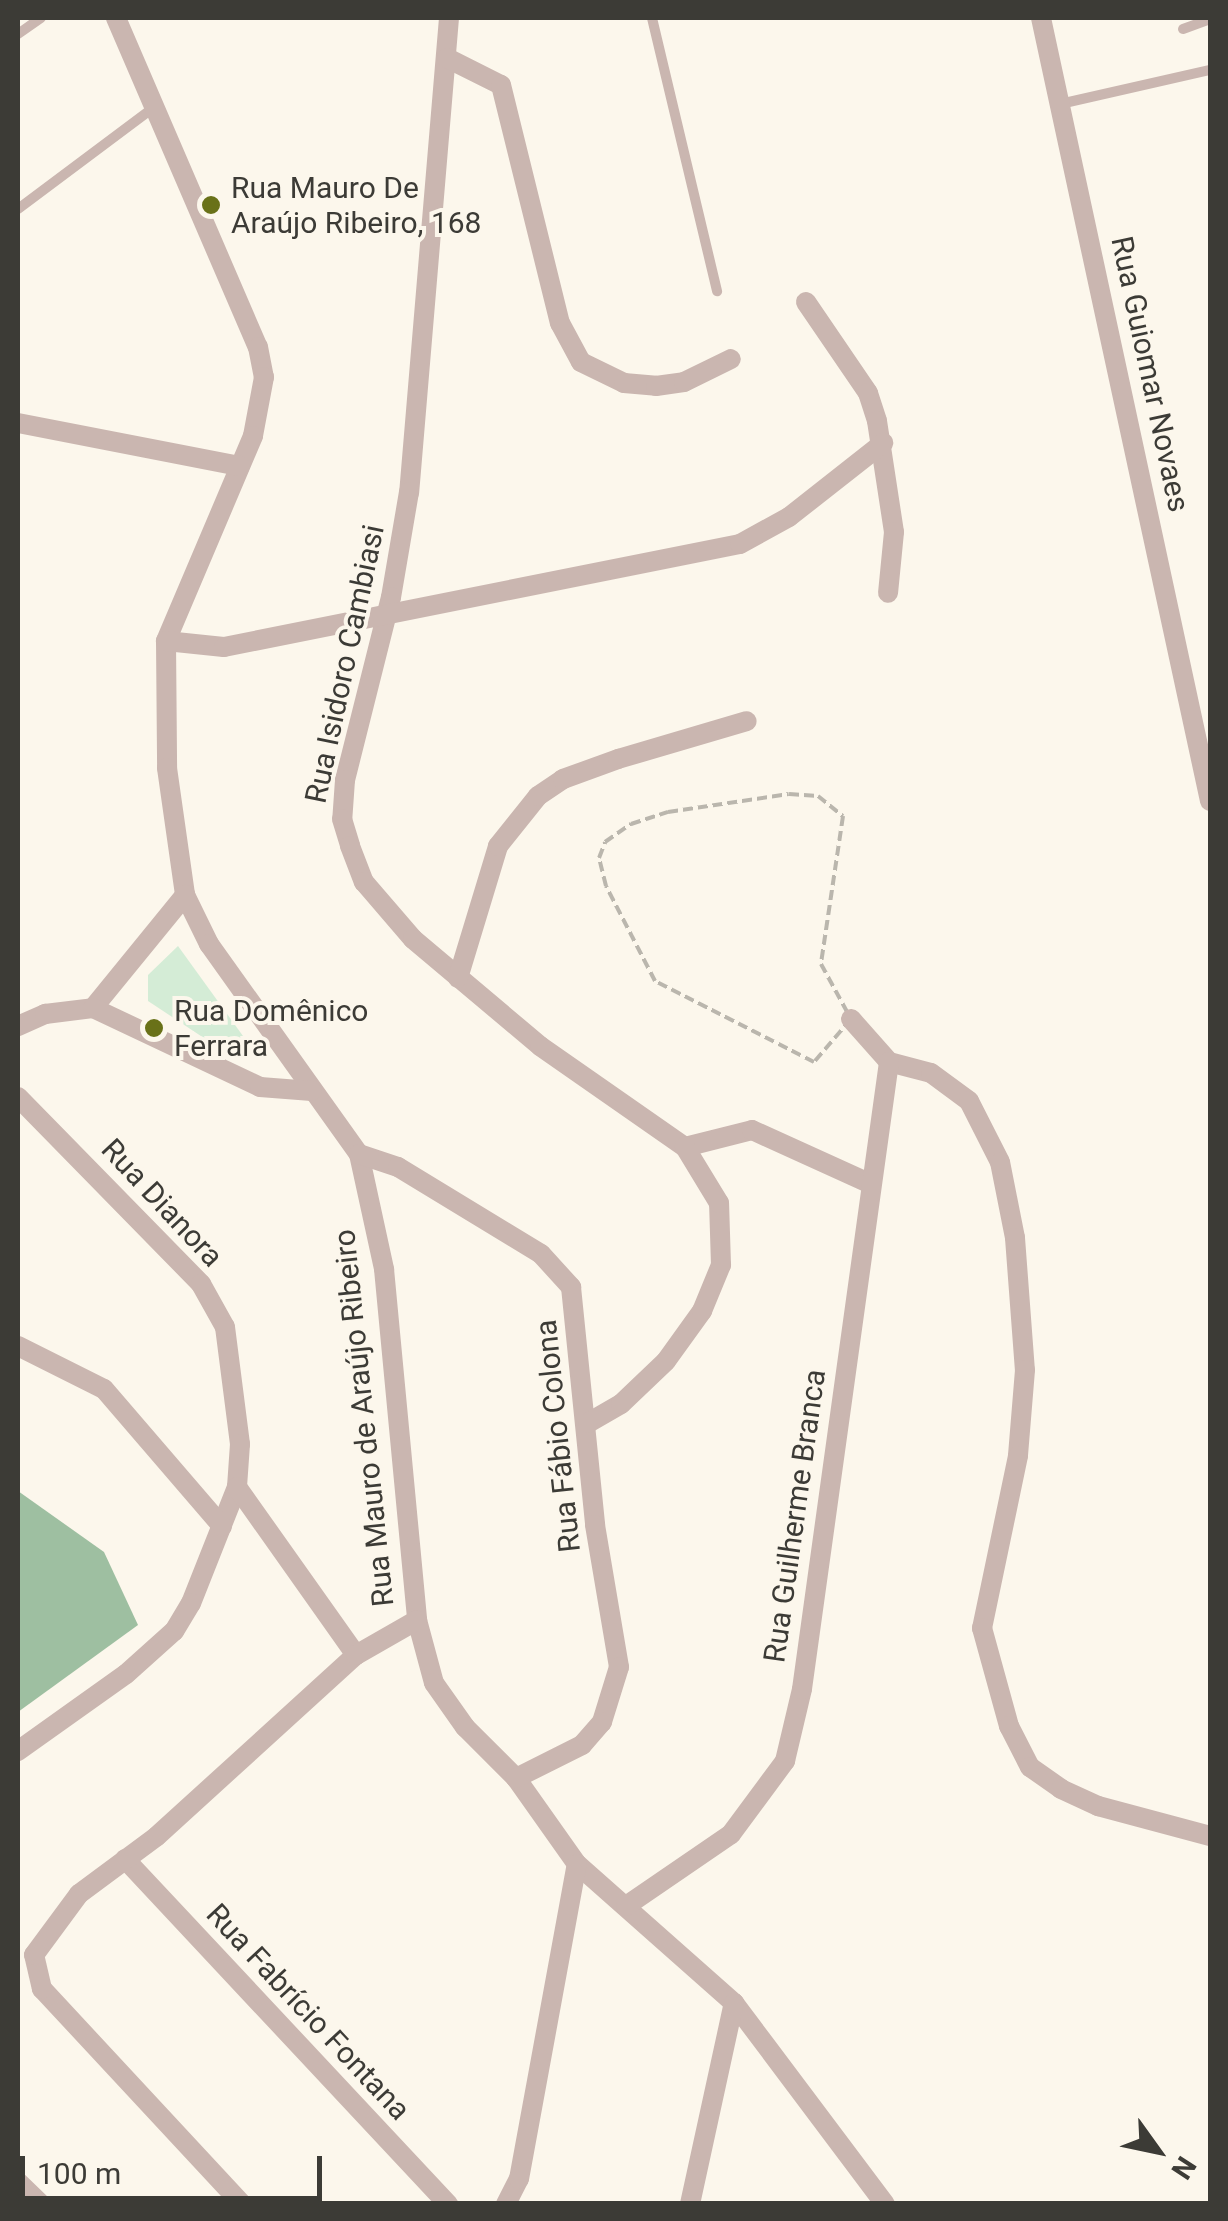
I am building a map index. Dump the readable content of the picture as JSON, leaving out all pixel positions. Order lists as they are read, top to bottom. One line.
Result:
{"streets":{"street":["Rua Guiomar Novaes","Rua Isidoro Cambiasi","Rua Dianora","Rua Mauro de Araújo Ribeiro","Rua Fábio Colona","Rua Guilherme Branca","Rua Fabrício Fontana"]},"crossings":[["Rua Mauro de Araújo Ribeiro","Rua Fábio Colona"],["Rua Mauro de Araújo Ribeiro","Rua Guilherme Branca"]],"places":["Rua Mauro De Araújo Ribeiro, 168","Rua Domênico Ferrara"],"scale_bar":"100 m","north":"bottom right"}
